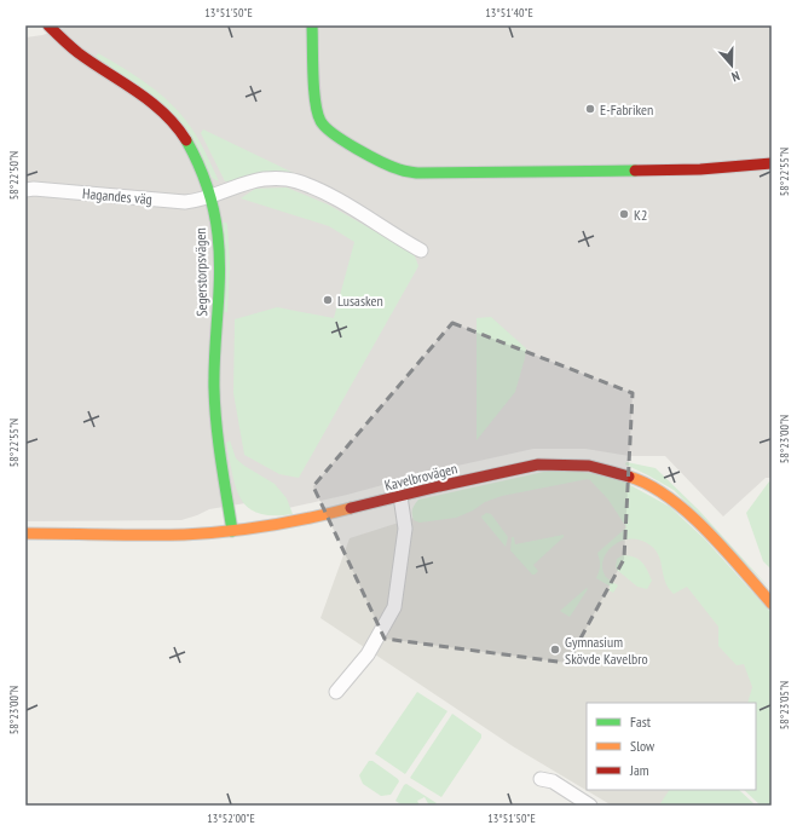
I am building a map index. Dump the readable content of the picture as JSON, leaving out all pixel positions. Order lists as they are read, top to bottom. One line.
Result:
{"streets":{"street":["Hagandes väg","Segerstorpsvägen","Kavelbrovägen"]},"crossings":[["Hagandes väg","Segerstorpsvägen"],["Segerstorpsvägen","Kavelbrovägen"]],"places":["E-Fabriken","K2","Lusasken","Gymnasium Skövde Kavelbro"],"legend":["Fast","Slow","Jam"],"north":"bottom","coordinates":["13°51'50\"E","13°51'40\"E","58°22'55\"N","58°22'50\"N","58°23'00\"N","58°23'05\"N","13°52'00\"E"]}
